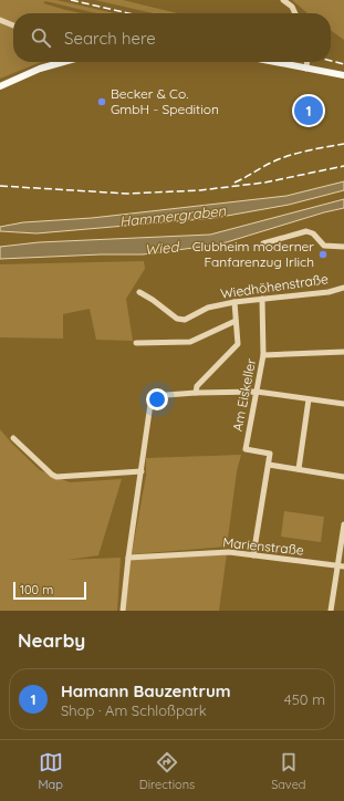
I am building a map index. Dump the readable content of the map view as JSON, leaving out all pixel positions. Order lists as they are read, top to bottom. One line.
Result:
{"streets":{"street":["Wiedhöhenstraße","Am Eiskeller","Marienstraße"]},"crossings":[["Wiedhöhenstraße","Am Eiskeller"]],"water":["Hammergraben","Wied"],"places":["Becker & Co. GmbH - Spedition","Clubheim moderner Fanfarenzug Irlich"],"scale_bar":"100 m","page":{"search":"Search here","pins":"1","scale":"100 m","heading":"Nearby","list":[{"mark":"1","name":"Hamann Bauzentrum","note":"Shop · Am Schloßpark","value":"450 m"}],"nav":["Map","Directions","Saved"]}}
